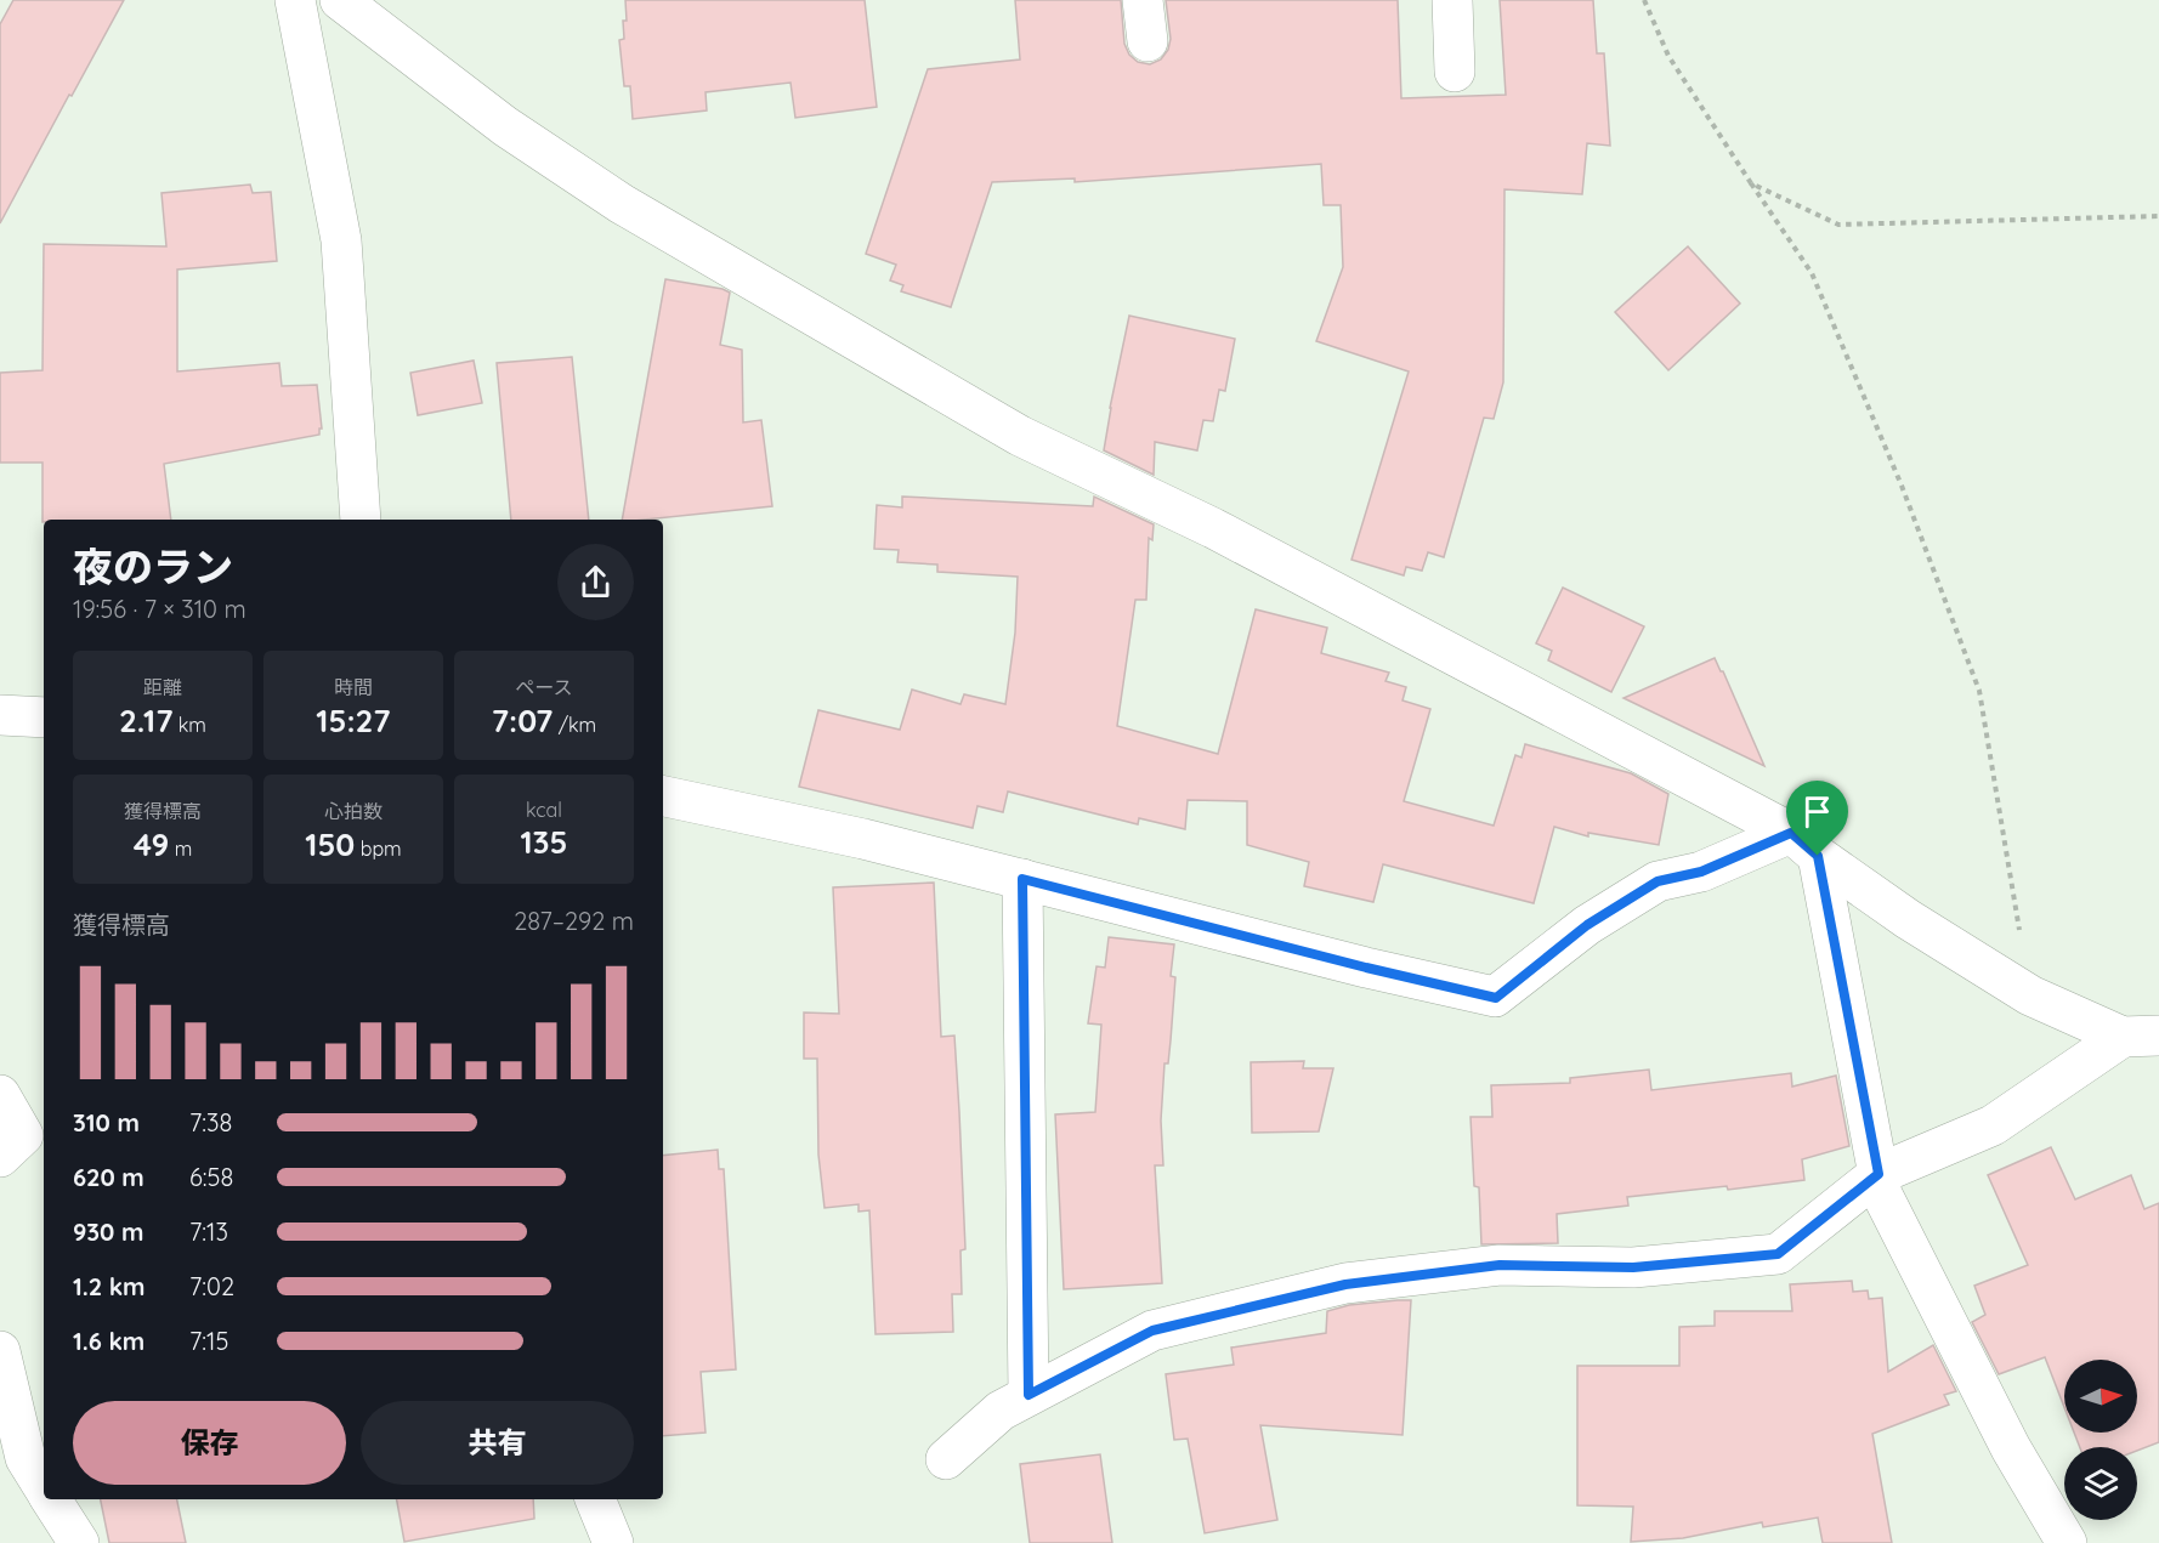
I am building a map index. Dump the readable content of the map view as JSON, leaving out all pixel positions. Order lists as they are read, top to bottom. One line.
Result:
{"north":"right","page":{"heading":["夜のラン","19:56 · 7 × 310 m"],"stats":[["距離","2.17 km"],["時間","15:27"],["ペース","7:07 /km"],["獲得標高","49 m"],["心拍数","150 bpm"],["kcal","135"]],"chart":["獲得標高","287–292 m"],"list":[{"name":"310 m","note":"7:38"},{"name":"620 m","note":"6:58"},{"name":"930 m","note":"7:13"},{"name":"1.2 km","note":"7:02"},{"name":"1.6 km","note":"7:15"}],"buttons":["保存","共有"]}}
